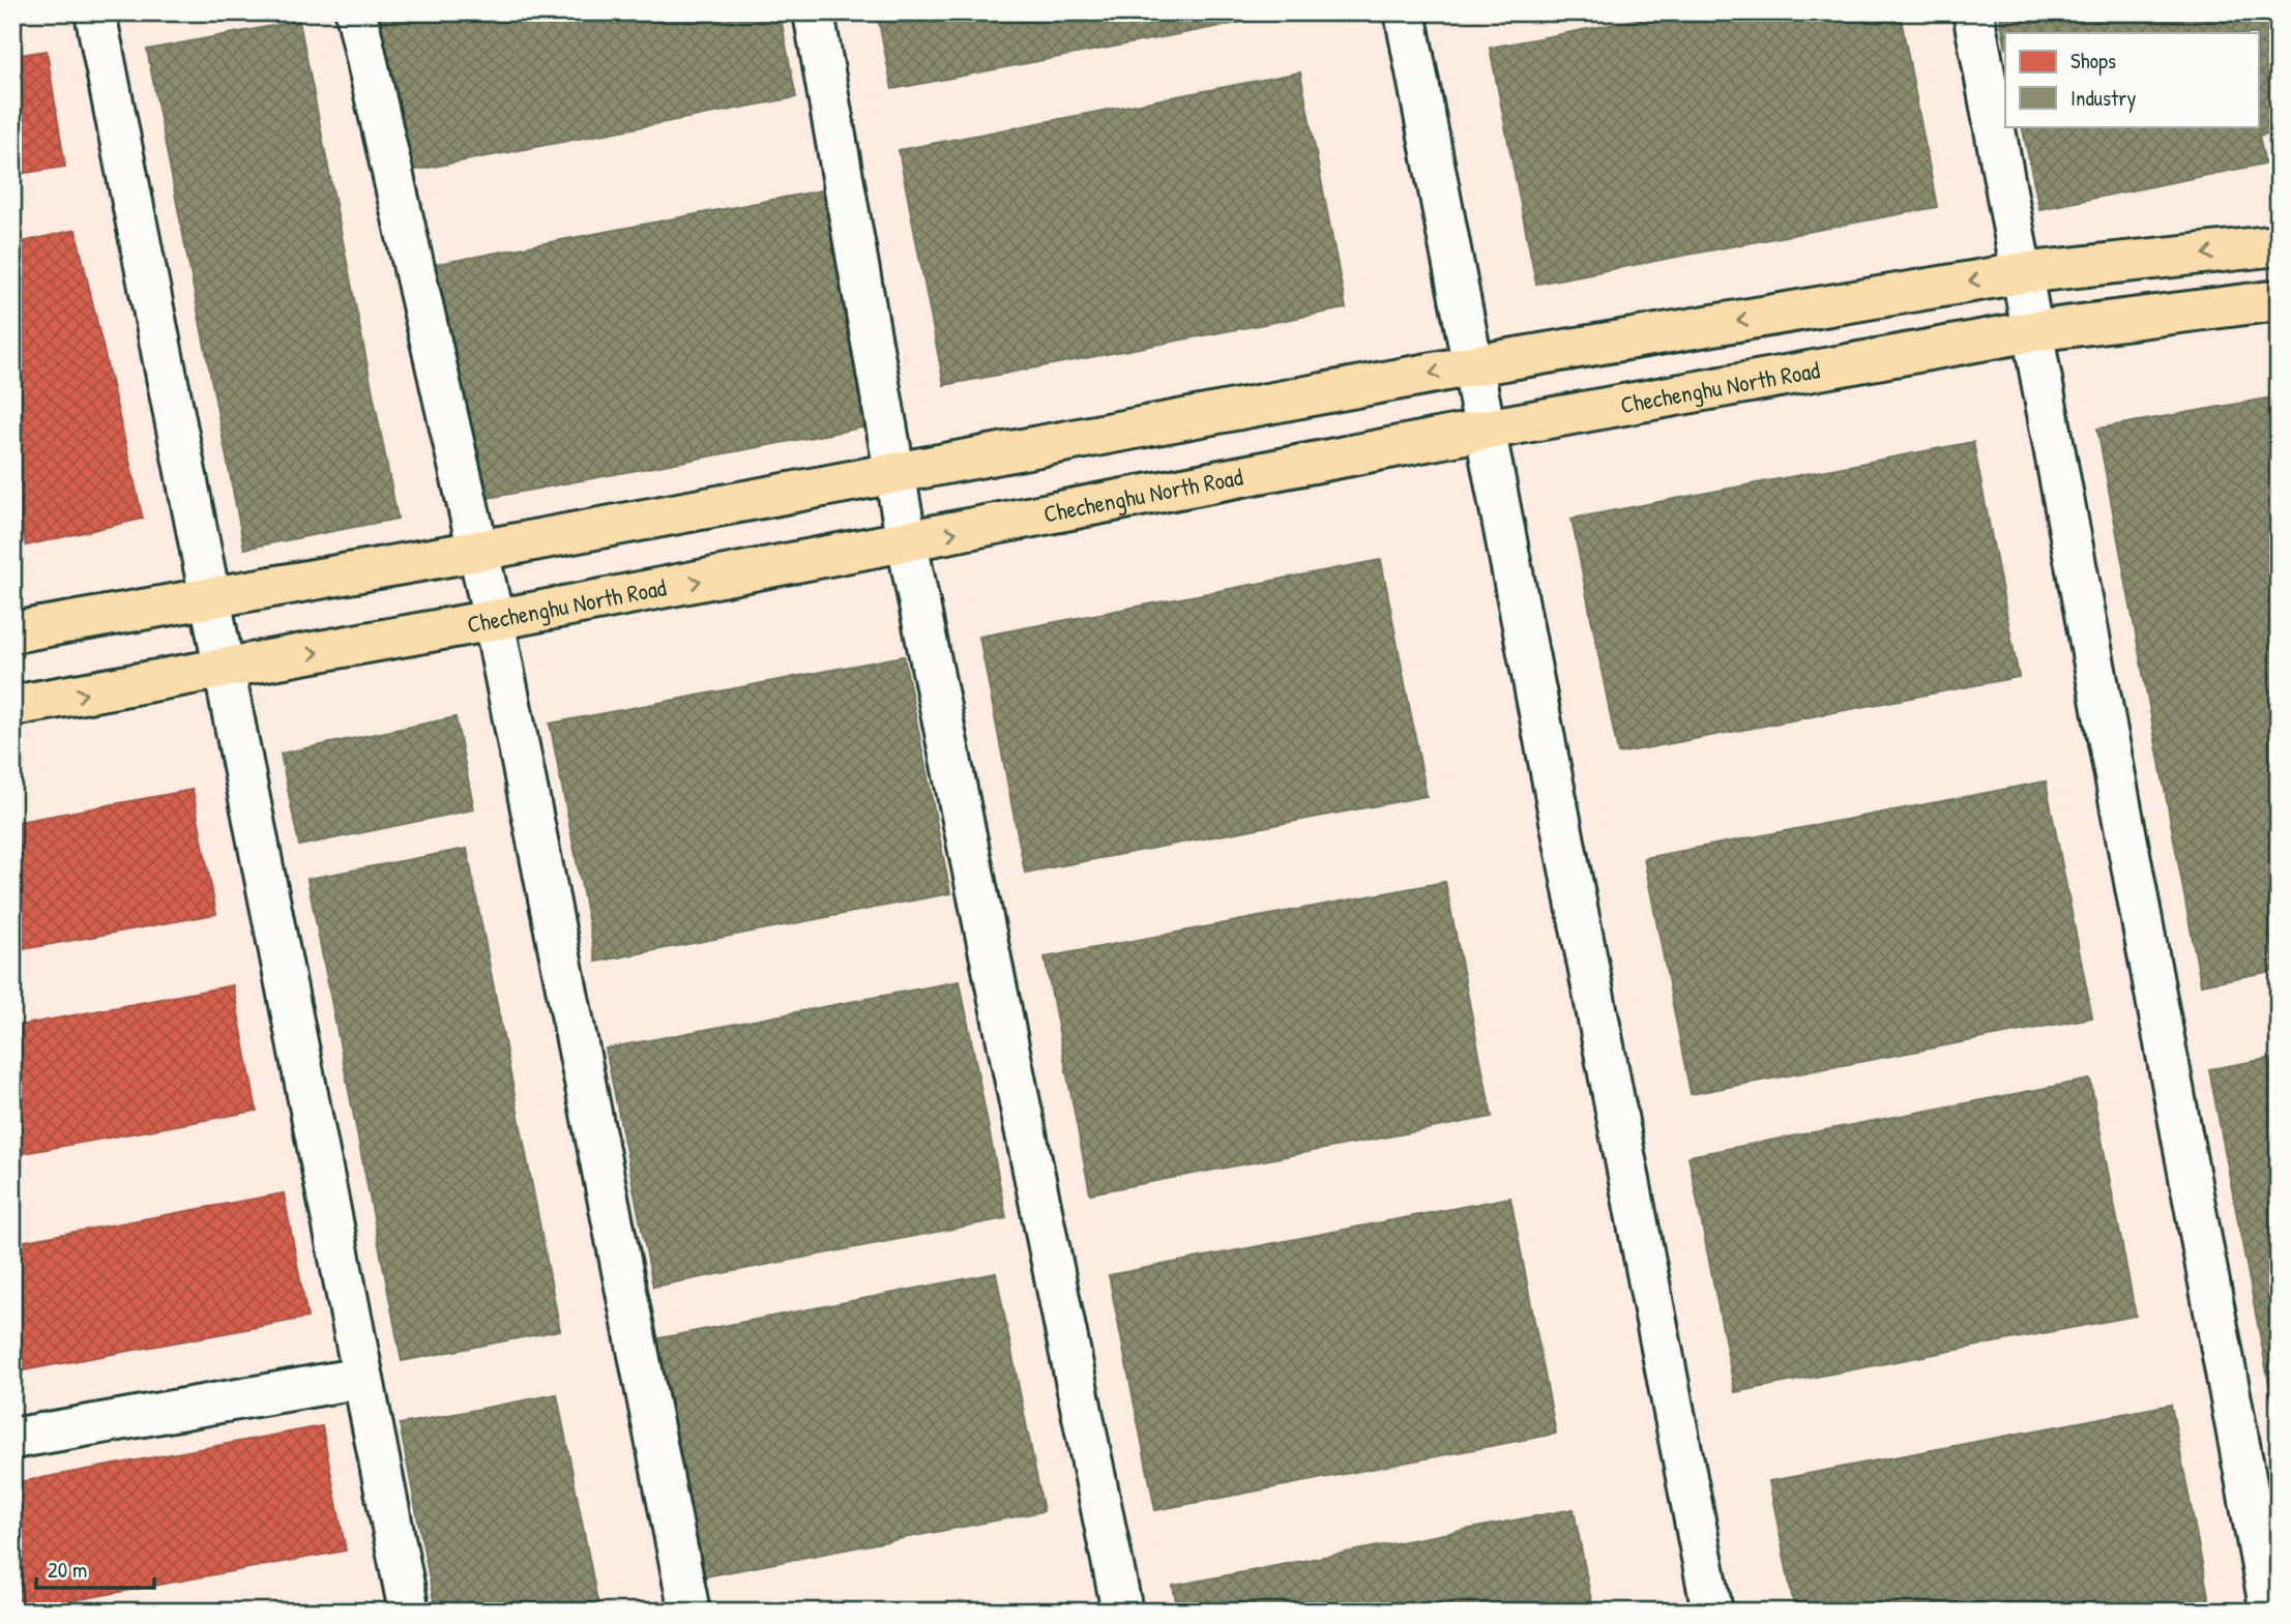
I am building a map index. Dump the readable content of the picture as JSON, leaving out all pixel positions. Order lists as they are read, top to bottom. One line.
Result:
{"streets":{"main road":["Chechenghu North Road"]},"legend":["Shops","Industry"],"scale_bar":"20 m"}
